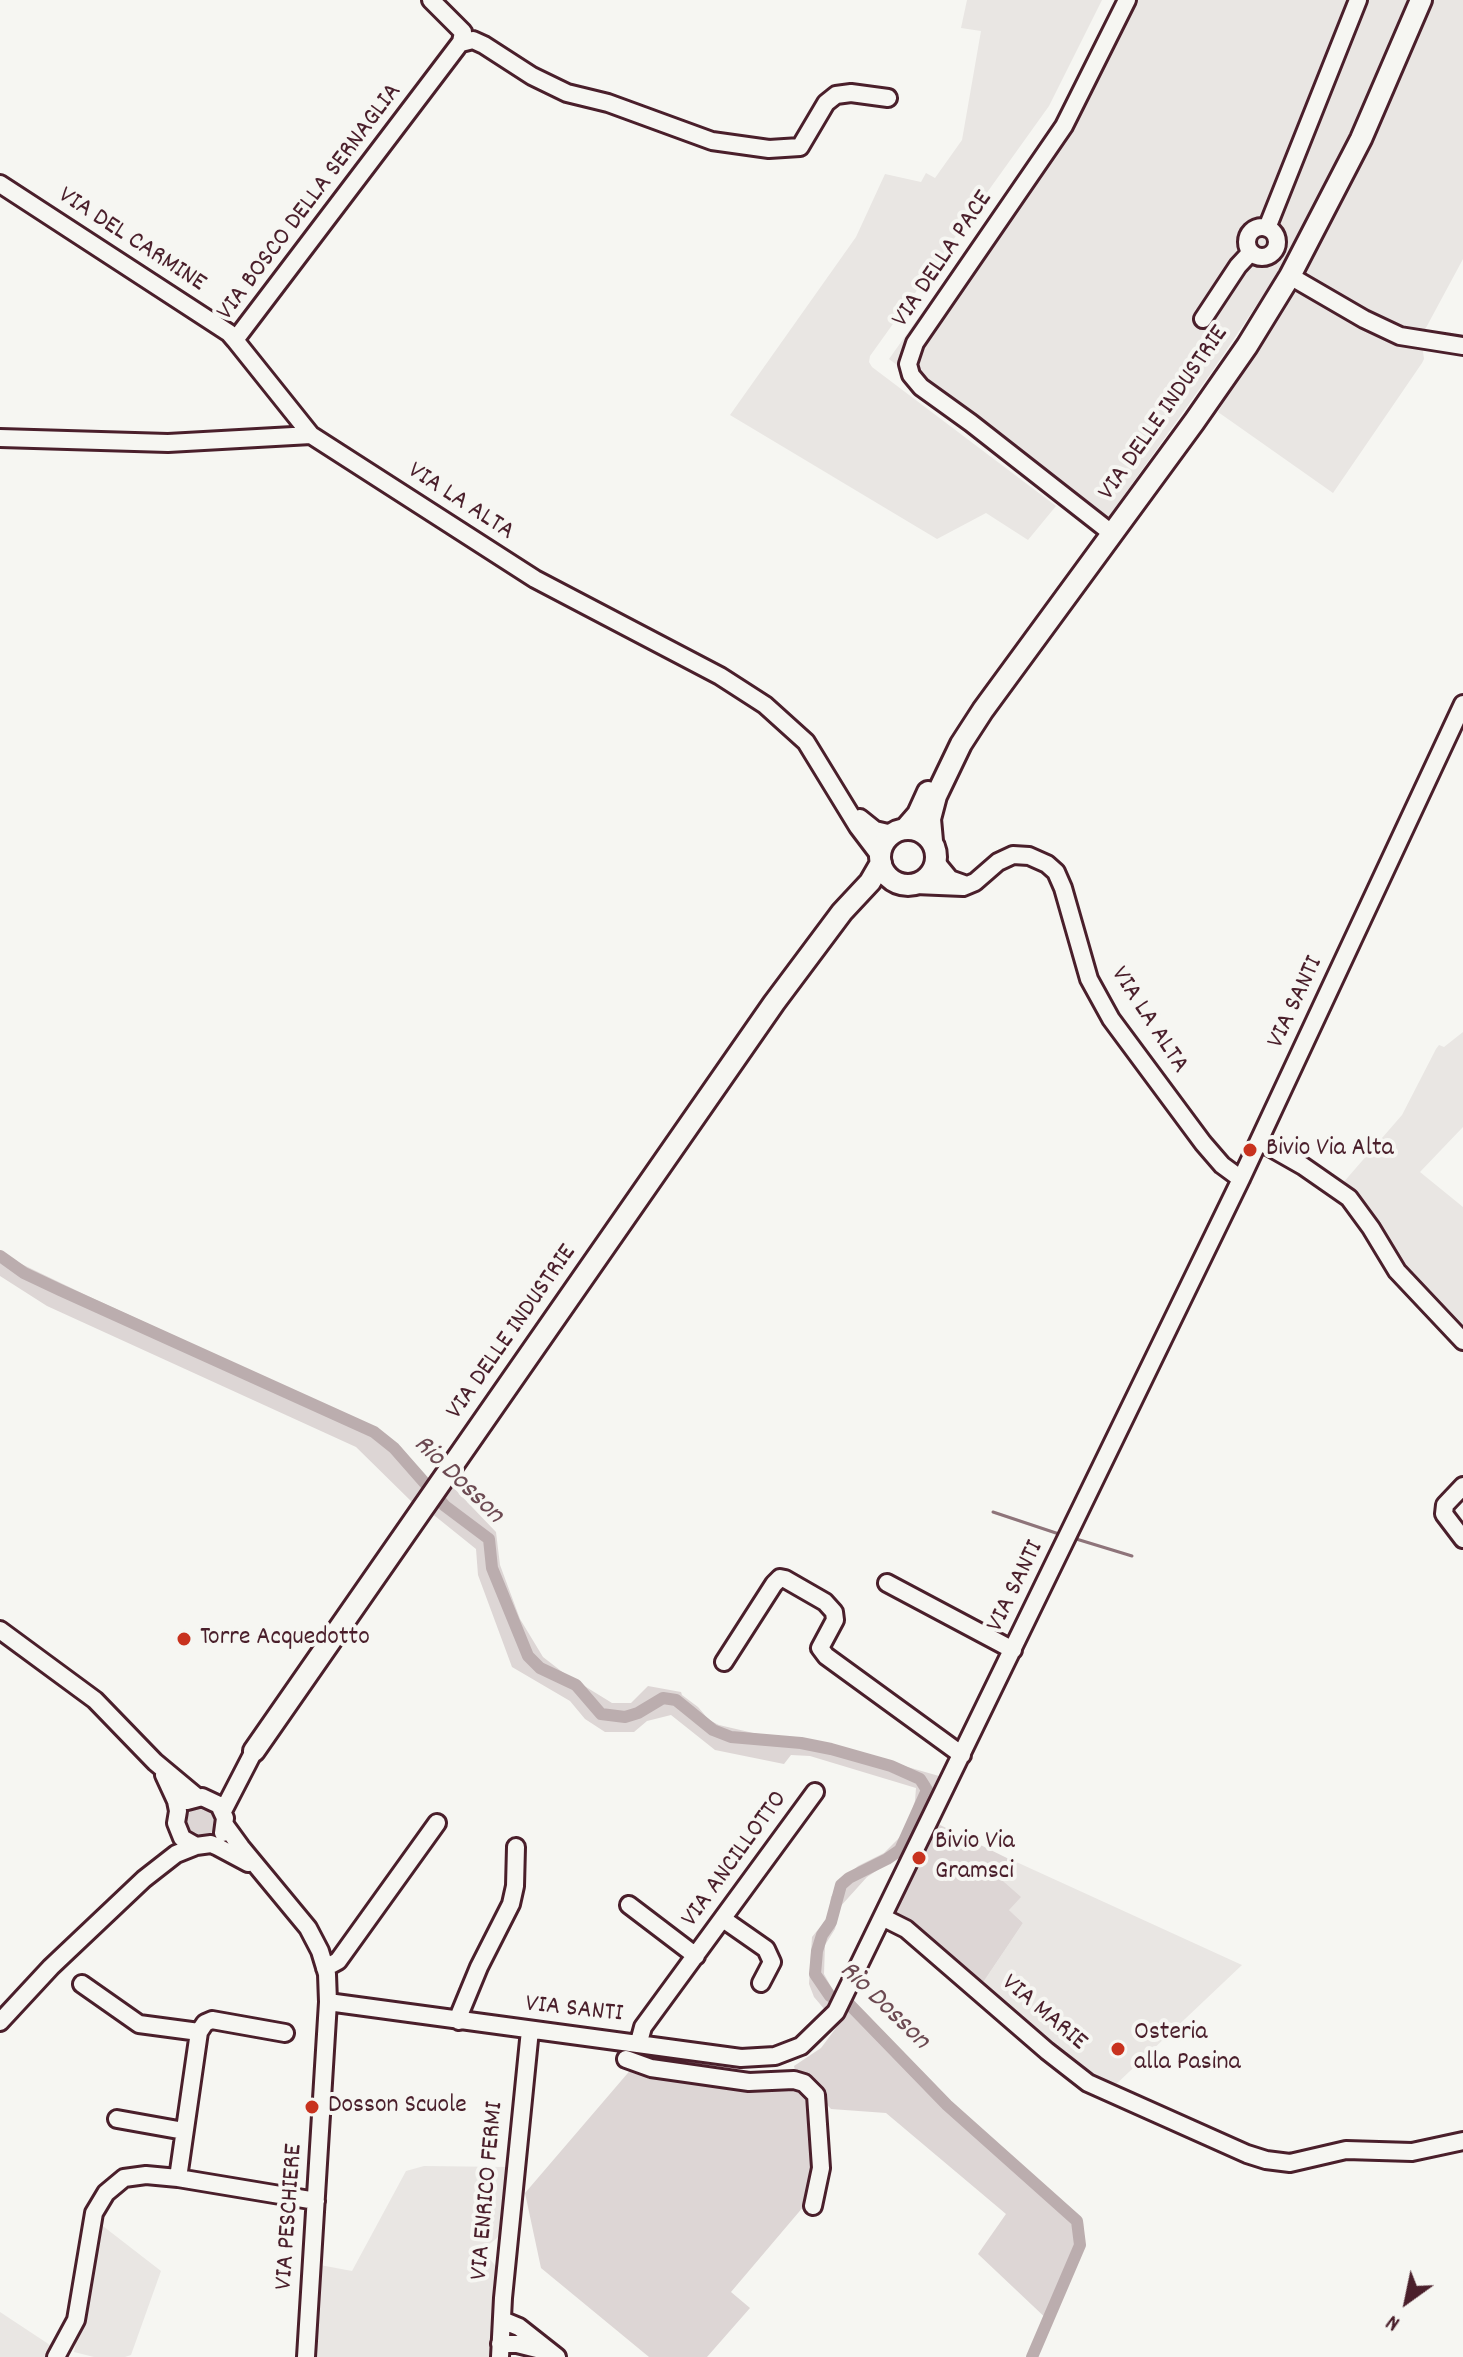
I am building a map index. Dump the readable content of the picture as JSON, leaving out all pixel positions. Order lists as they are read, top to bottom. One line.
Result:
{"streets":{"main road":["VIA DELLE INDUSTRIE"],"street":["VIA BOSCO DELLA SERNAGLIA","VIA DEL CARMINE","VIA DELLA PACE","VIA LA ALTA","VIA SANTI","VIA ANCILLOTTO","VIA MARIE","VIA ENRICO FERMI","VIA PESCHIERE"]},"crossings":[["VIA BOSCO DELLA SERNAGLIA","VIA DEL CARMINE"],["VIA BOSCO DELLA SERNAGLIA","VIA LA ALTA"],["VIA DELLA PACE","VIA DELLE INDUSTRIE"],["VIA DELLE INDUSTRIE","VIA PESCHIERE"],["VIA LA ALTA","VIA SANTI"],["VIA SANTI","VIA ANCILLOTTO"],["VIA SANTI","VIA MARIE"],["VIA SANTI","VIA ENRICO FERMI"],["VIA SANTI","VIA PESCHIERE"]],"water":["Rio Dosson"],"places":["Bivio Via Alta","Torre Acquedotto","Bivio Via Gramsci","Osteria alla Pasina","Dosson Scuole"],"north":"bottom left"}
